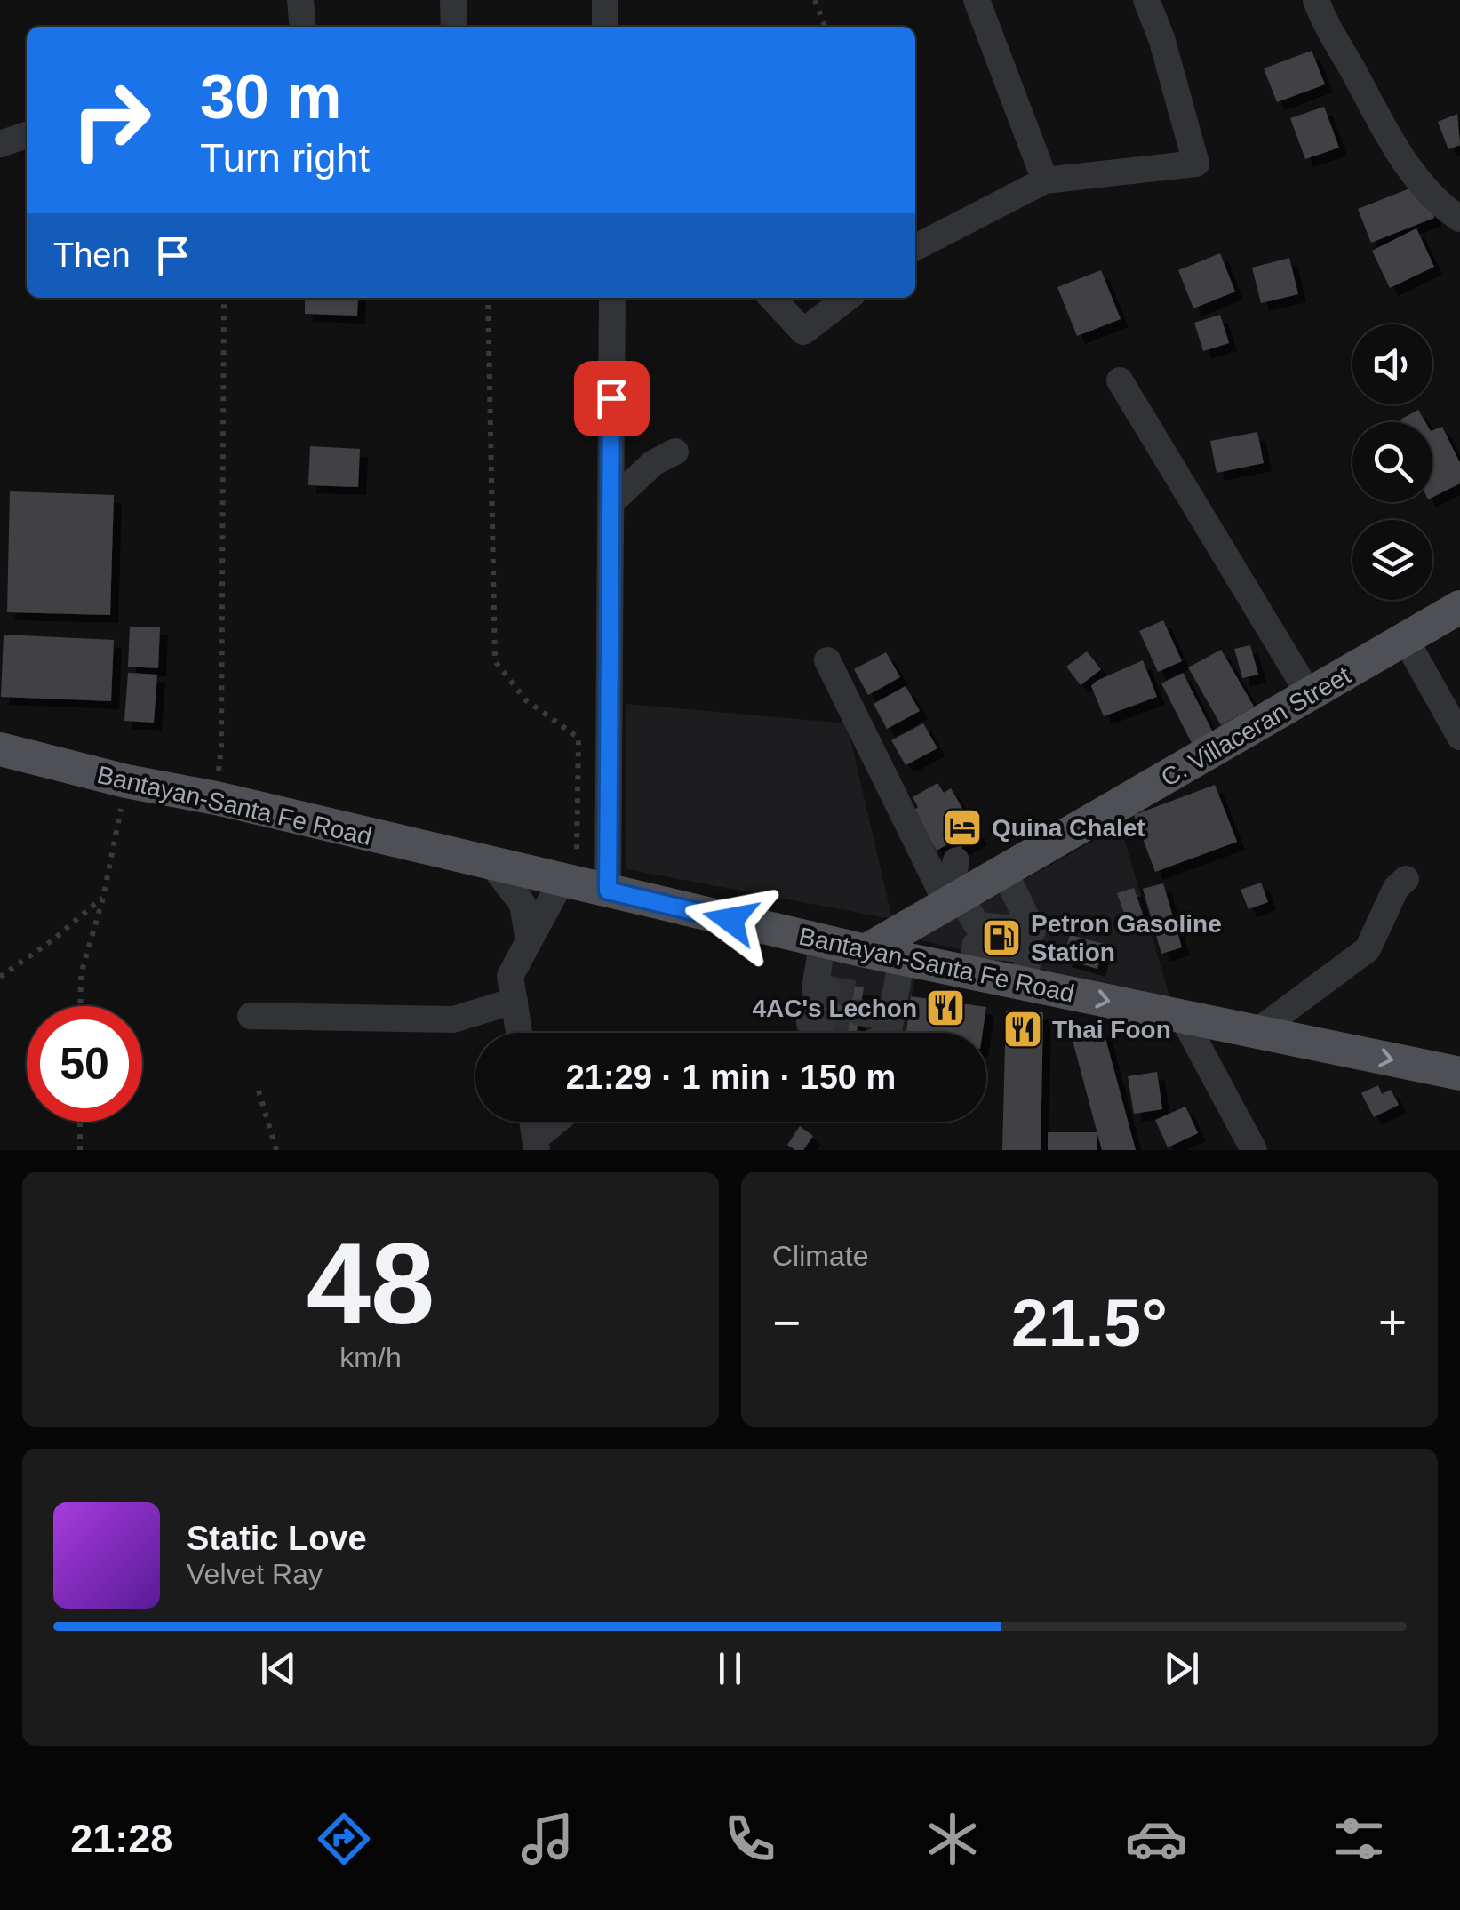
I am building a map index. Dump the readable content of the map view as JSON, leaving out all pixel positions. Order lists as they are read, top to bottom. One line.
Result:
{"streets":{"main road":["C. Villaceran Street","Bantayan-Santa Fe Road"]},"crossings":[["C. Villaceran Street","Bantayan-Santa Fe Road"]],"places":{"hotel":["Quina Chalet"],"fuel station":["Petron Gasoline Station"],"restaurant":["4AC's Lechon","Thai Foon"]},"page":{"turn":["30 m","Turn right"],"then":"Then","limit":"50","trip":"21:29 · 1 min · 150 m","tile":[["48","km/h"],"Climate"],"heat":["−","21.5°","+"],"song":["Static Love","Velvet Ray"],"tabs":"21:28"}}
